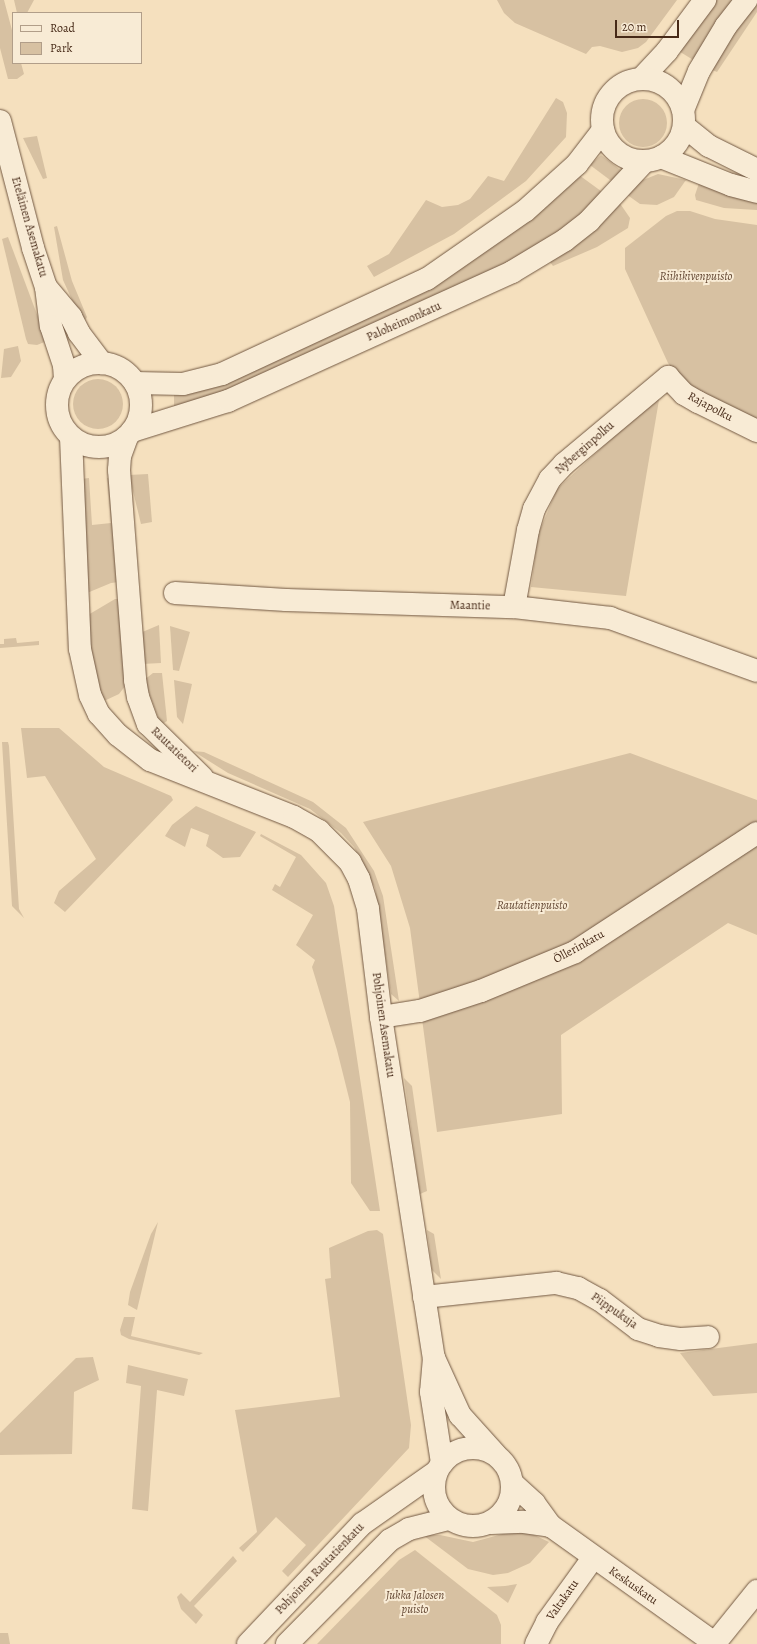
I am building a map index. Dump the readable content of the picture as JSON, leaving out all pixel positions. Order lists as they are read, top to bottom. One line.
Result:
{"streets":{"street":["Eteläinen Asemakatu","Paloheimonkatu","Rajapolku","Nyberginpolku","Maantie","Rautatietori","Öllerinkatu","Pohjoinen Asemakatu","Piippukuja","Pohjoinen Rautatienkatu","Keskuskatu","Valtakatu"]},"crossings":[["Eteläinen Asemakatu","Paloheimonkatu"],["Eteläinen Asemakatu","Rautatietori"],["Paloheimonkatu","Rautatietori"],["Rajapolku","Nyberginpolku"],["Nyberginpolku","Maantie"],["Rautatietori","Pohjoinen Asemakatu"],["Öllerinkatu","Pohjoinen Asemakatu"],["Pohjoinen Asemakatu","Piippukuja"],["Pohjoinen Asemakatu","Pohjoinen Rautatienkatu"],["Pohjoinen Asemakatu","Keskuskatu"],["Pohjoinen Rautatienkatu","Keskuskatu"],["Keskuskatu","Valtakatu"]],"parks":["Riihikivenpuisto","Rautatienpuisto","Jukka Jalosen puisto"],"legend":["Road","Park"],"scale_bar":"20 m"}
